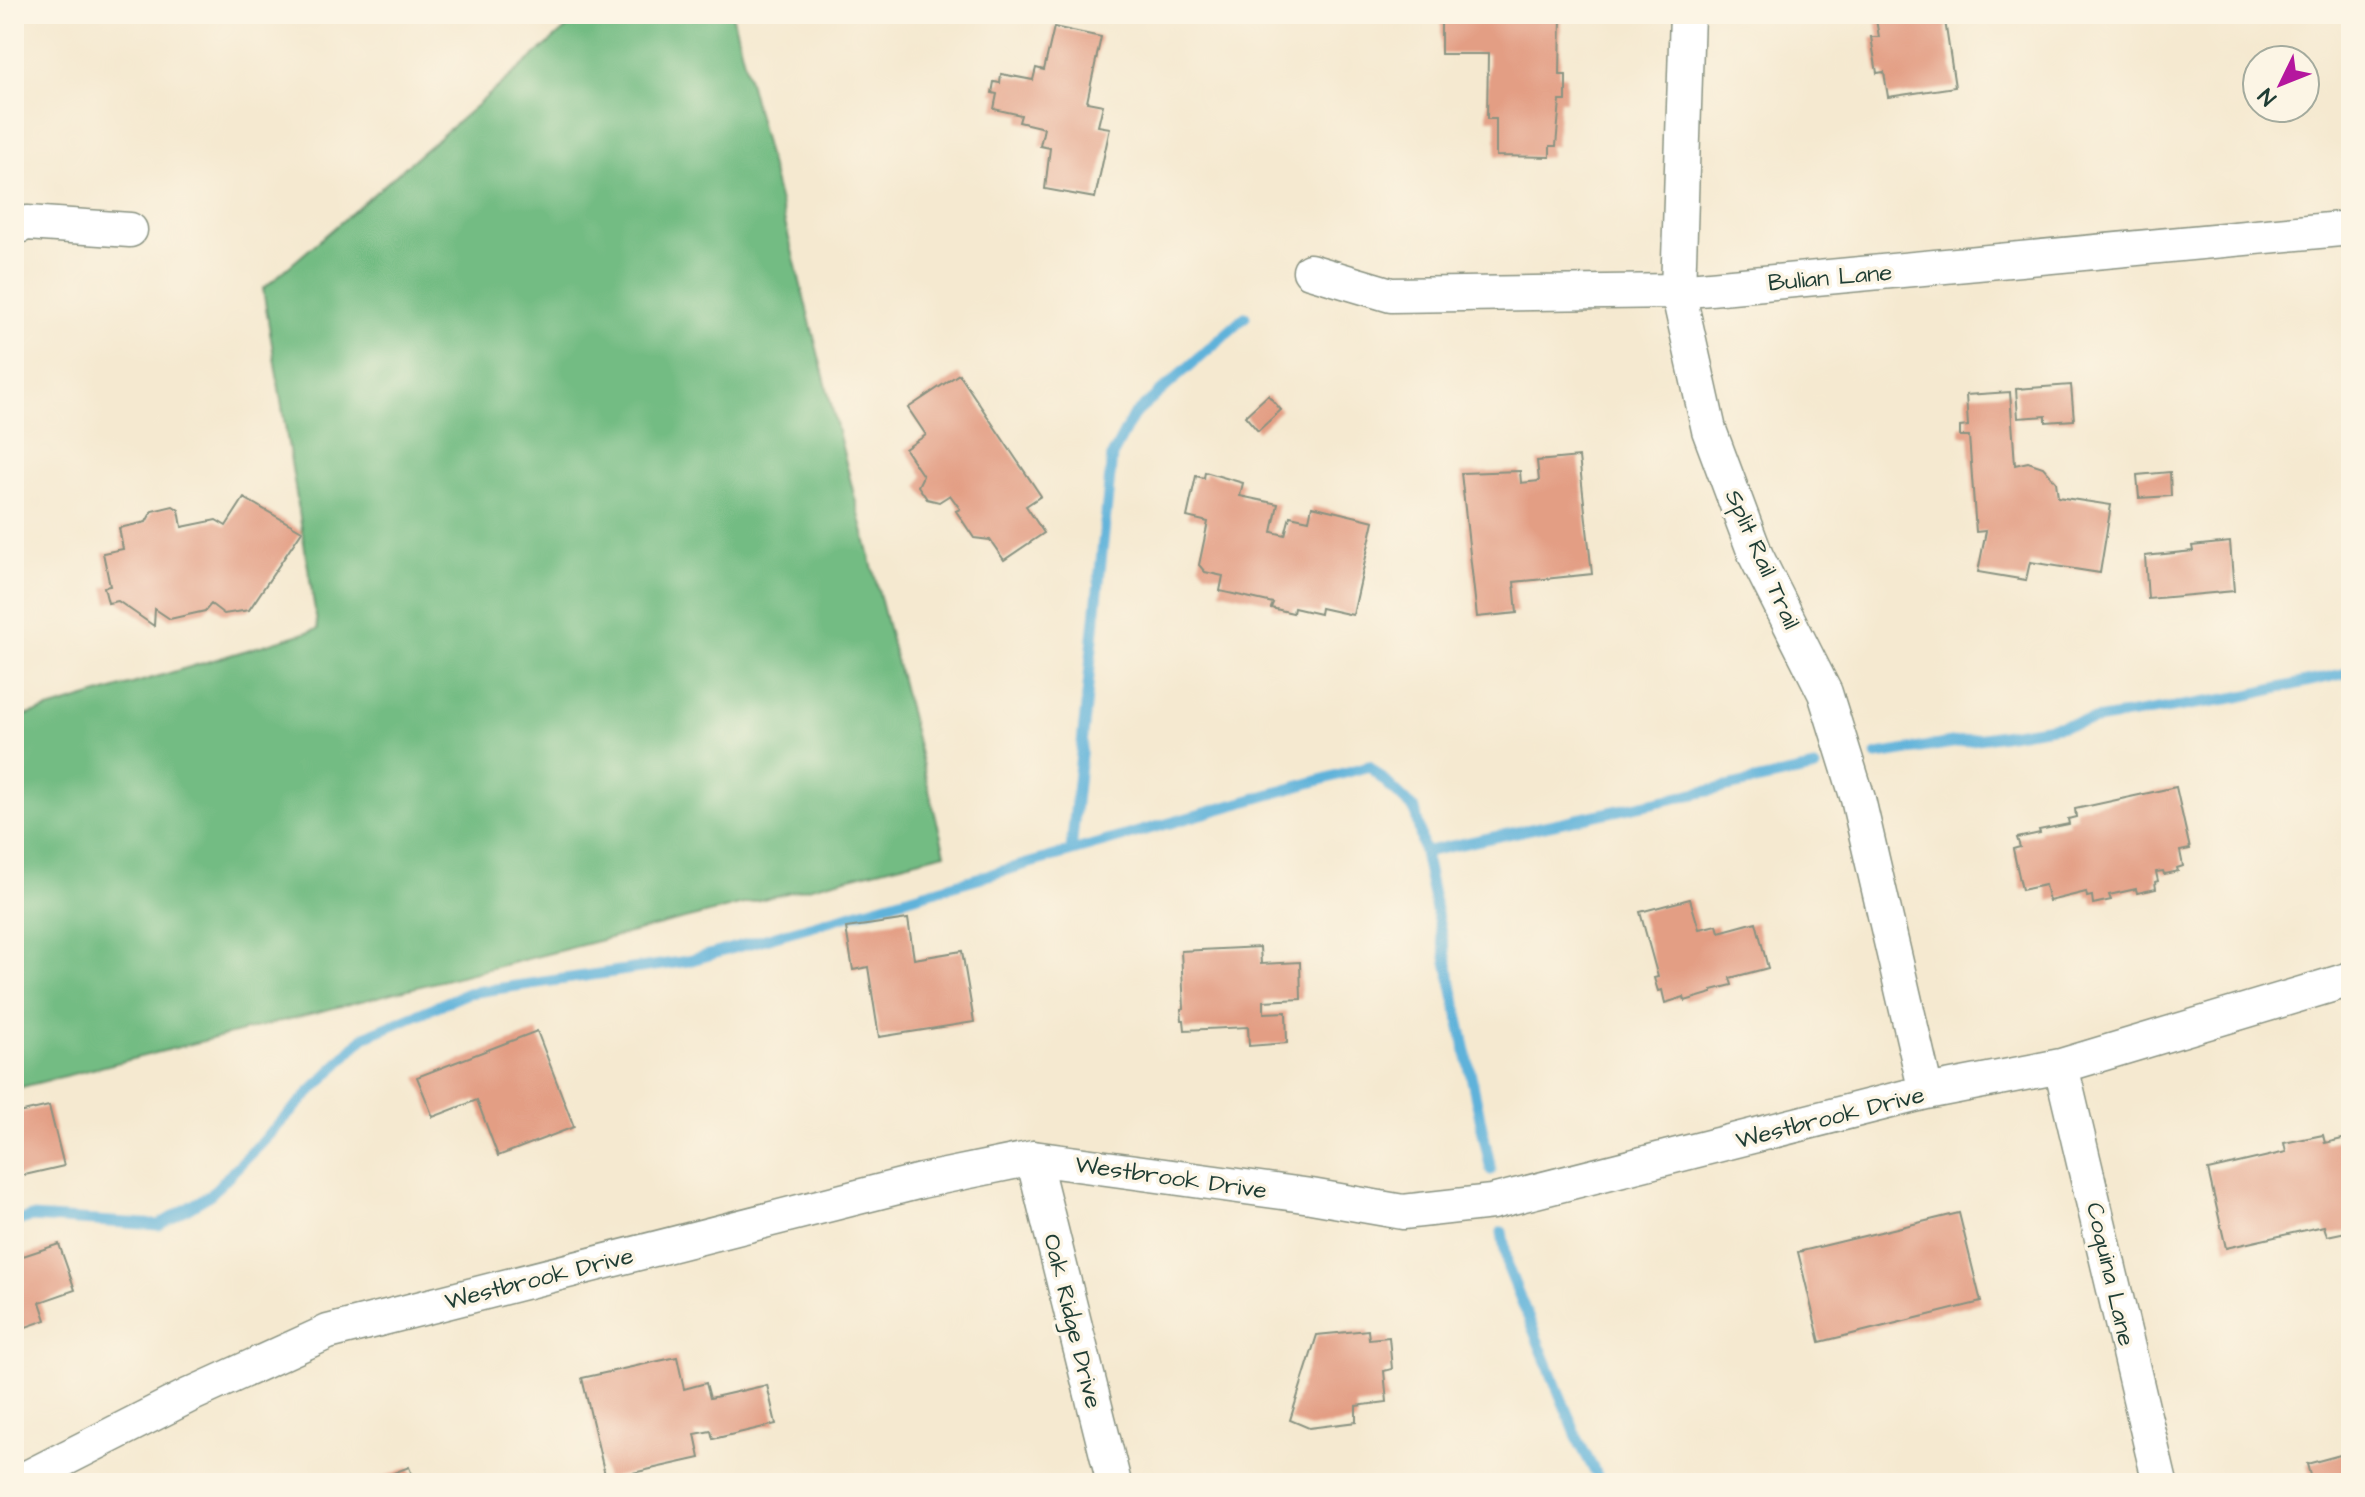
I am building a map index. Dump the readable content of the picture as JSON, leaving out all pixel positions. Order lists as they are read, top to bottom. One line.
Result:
{"streets":{"street":["Bulian Lane","Split Rail Trail","Westbrook Drive","Coquina Lane","Oak Ridge Drive"]},"crossings":[["Bulian Lane","Split Rail Trail"],["Split Rail Trail","Westbrook Drive"],["Westbrook Drive","Coquina Lane"],["Westbrook Drive","Oak Ridge Drive"]],"north":"bottom left"}
